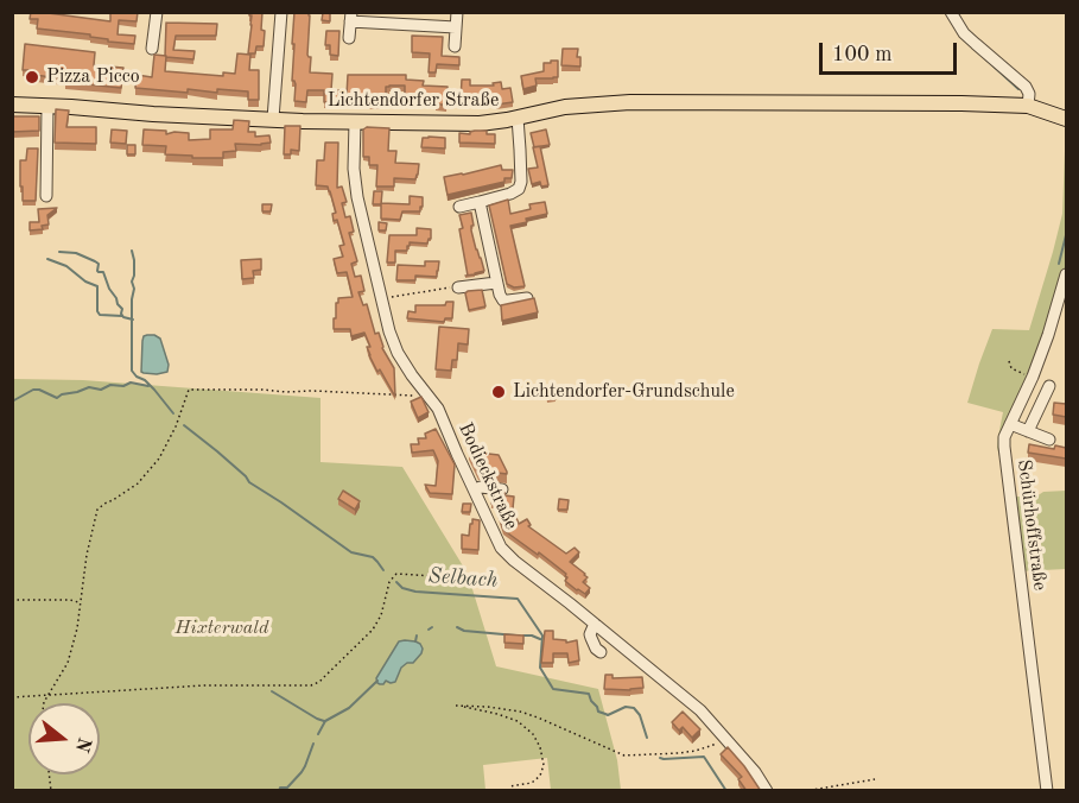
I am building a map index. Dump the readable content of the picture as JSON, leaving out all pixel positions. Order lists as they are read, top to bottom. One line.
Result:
{"streets":{"main road":["Lichtendorfer Straße"],"street":["Bodieckstraße","Schürhoffstraße"]},"crossings":[["Lichtendorfer Straße","Bodieckstraße"]],"water":["Selbach"],"parks":["Hixterwald"],"places":["Pizza Picco","Lichtendorfer-Grundschule"],"scale_bar":"100 m","north":"right"}
